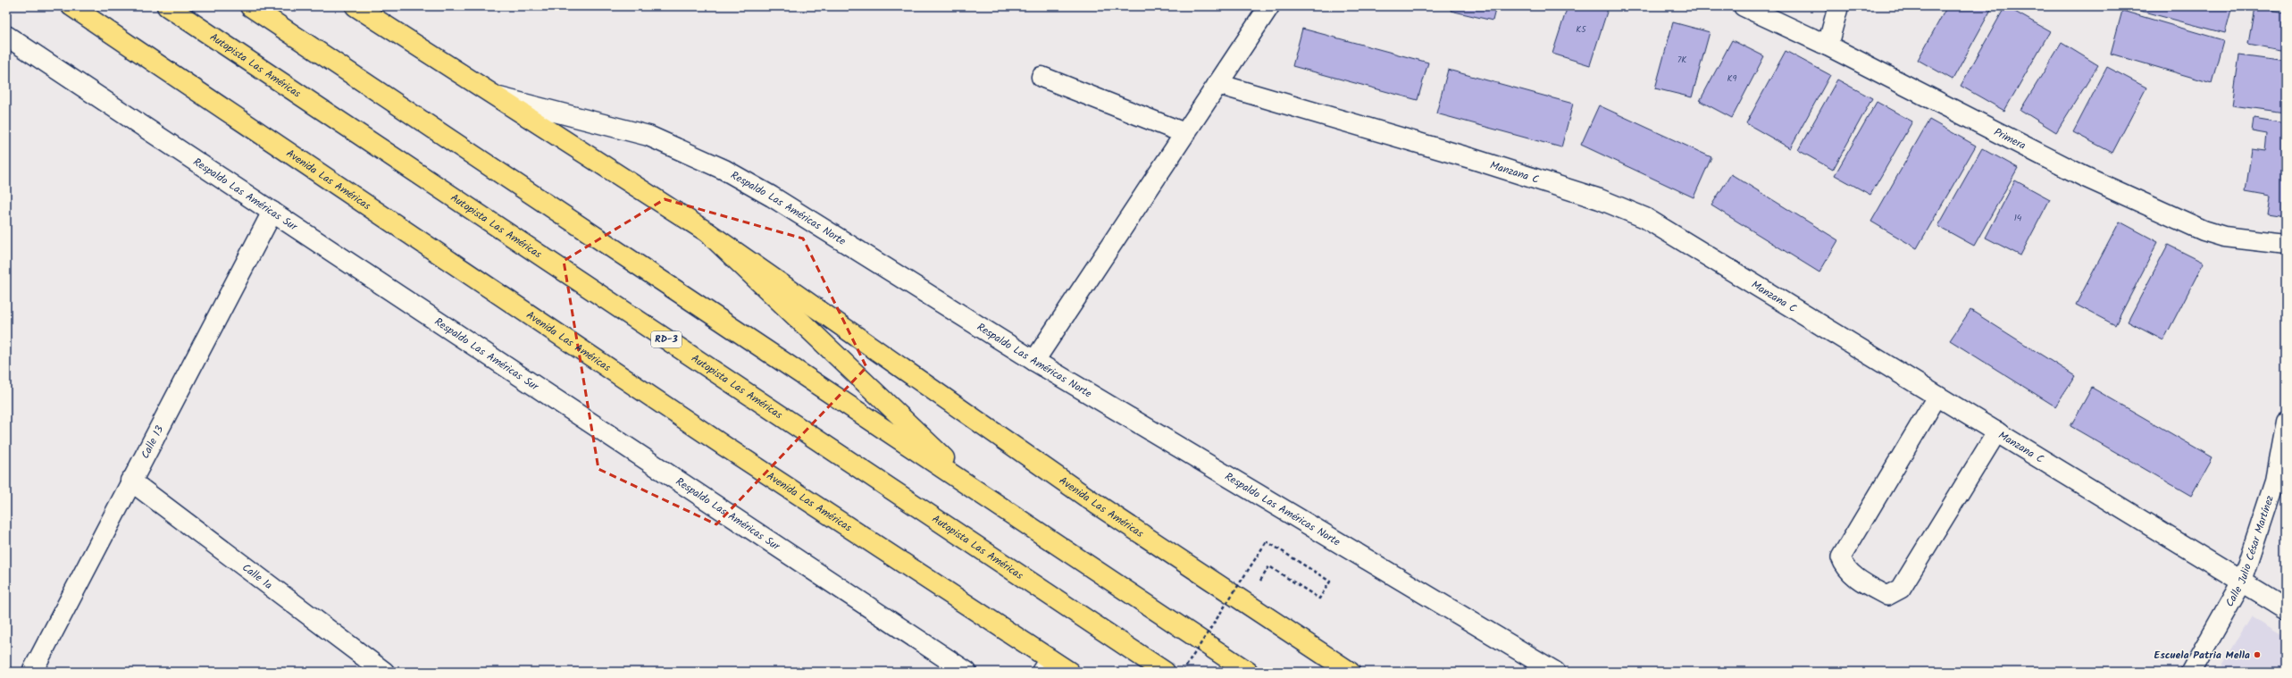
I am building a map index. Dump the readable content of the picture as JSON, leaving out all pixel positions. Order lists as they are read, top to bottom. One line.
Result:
{"streets":{"main road":["Autopista Las Américas","Avenida Las Américas","RD-3"],"street":["Primera","Manzana C","Respaldo Las Américas Sur","Respaldo Las Américas Norte","Calle 13","Calle Julio César Martínez","Calle 1a"]},"crossings":[["Manzana C","Calle Julio César Martínez"],["Avenida Las Américas","Respaldo Las Américas Norte"],["Respaldo Las Américas Sur","Calle 13"],["Calle 13","Calle 1a"]],"places":["Escuela Patria Mella"],"house_numbers":["K5","7K","K9","14"]}
